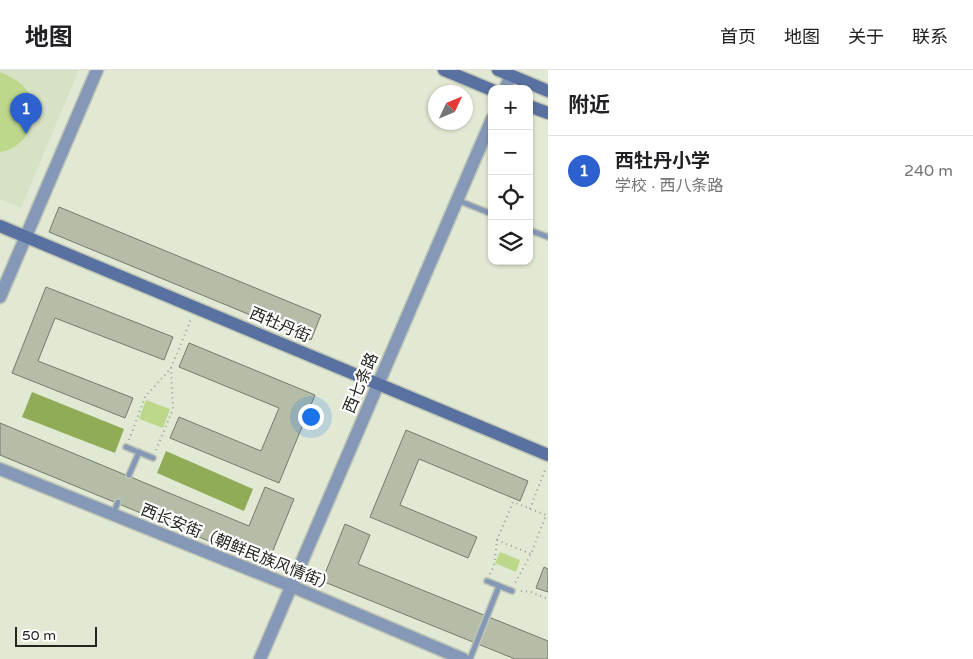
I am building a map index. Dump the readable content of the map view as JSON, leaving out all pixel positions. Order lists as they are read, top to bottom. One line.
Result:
{"streets":{"main road":["西牡丹街"],"street":["西七条路","西长安街（朝鲜民族风情街）"]},"crossings":[["西牡丹街","西七条路"],["西七条路","西长安街（朝鲜民族风情街）"]],"scale_bar":"50 m","north":"top right","page":{"header":"地图","nav":["首页","地图","关于","联系"],"heading":"附近","map_buttons":["+","−"],"pins":"1","list":[{"mark":"1","name":"西牡丹小学","note":"学校 · 西八条路","value":"240 m"}],"scale":"50 m"}}
